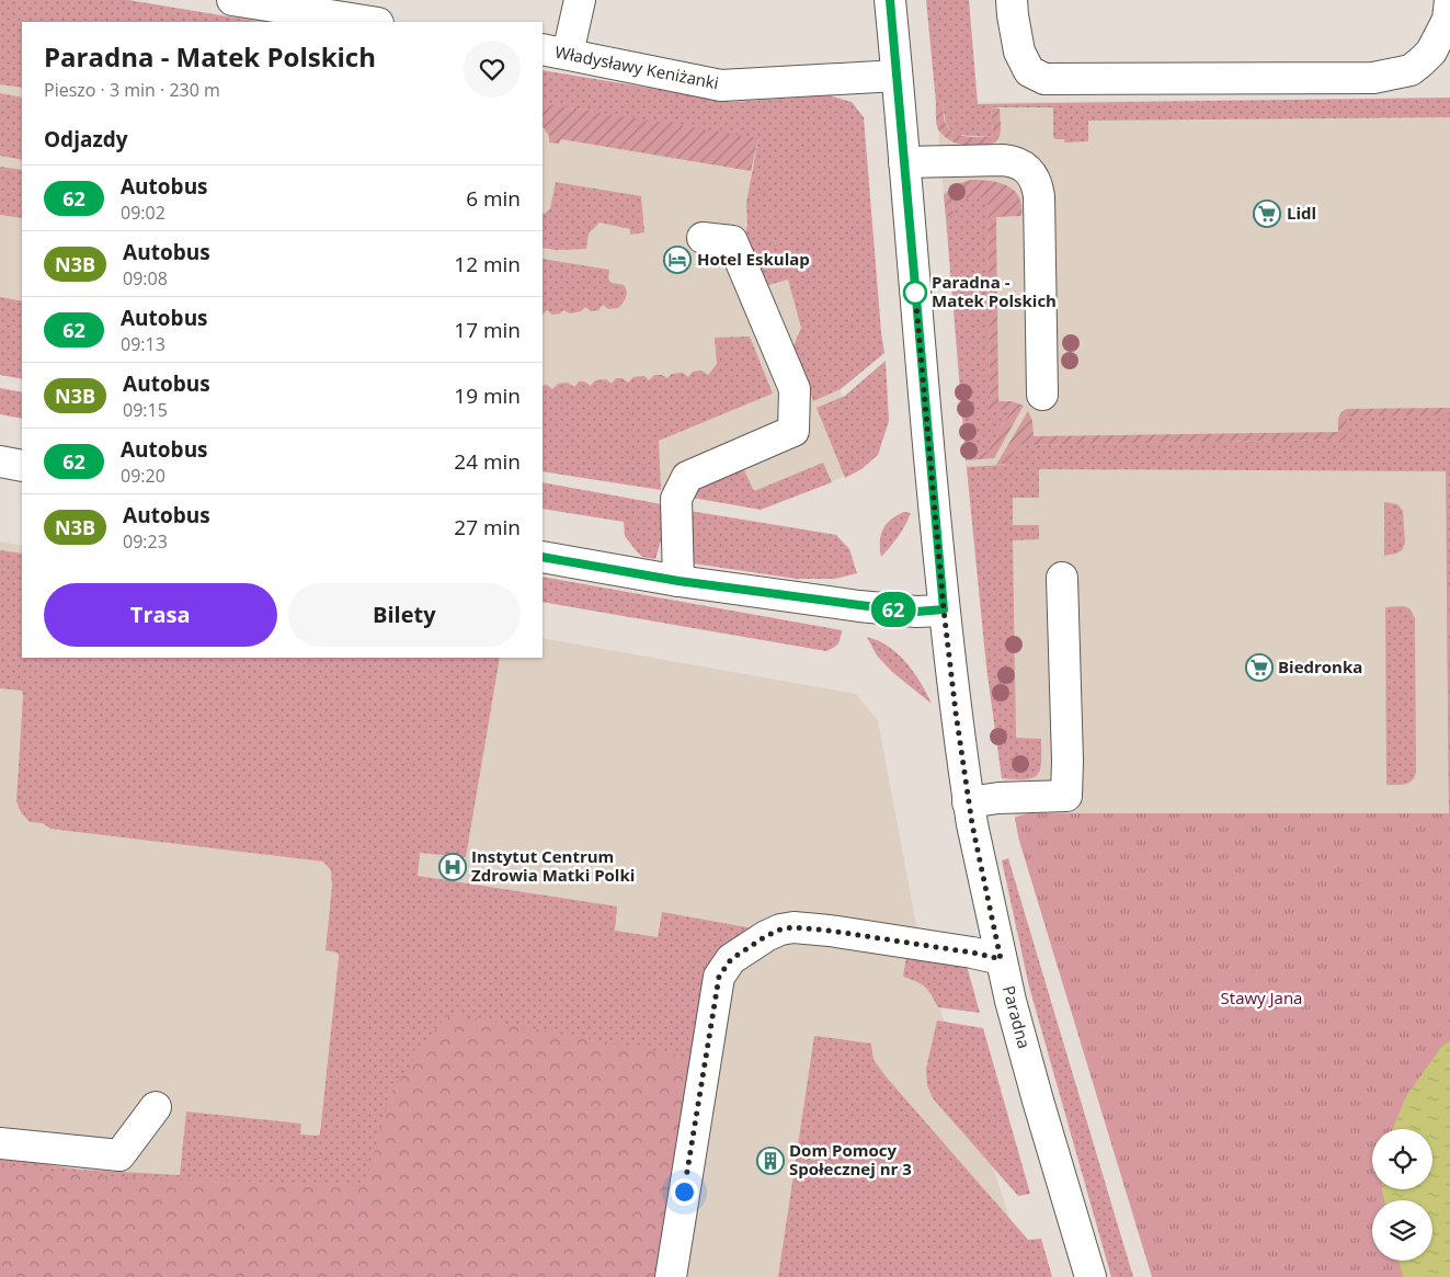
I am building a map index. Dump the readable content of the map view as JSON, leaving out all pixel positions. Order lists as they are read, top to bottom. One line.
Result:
{"streets":{"street":["Władysławy Keniżanki","Paradna"]},"crossings":[["Władysławy Keniżanki","Paradna"]],"parks":["Stawy Jana"],"places":{"supermarket":["Lidl","Biedronka"],"hotel":["Hotel Eskulap"],"other":["Paradna - Matek Polskich"],"hospital":["Instytut Centrum Zdrowia Matki Polki"],"building":["Dom Pomocy Społecznej nr 3"]},"lines":["bus line 62"],"page":{"on_map":"62","heading":[["Paradna - Matek Polskich","Pieszo · 3 min · 230 m"],"Odjazdy"],"list":[{"mark":"62","name":"Autobus","note":"09:02","value":"6 min"},{"mark":"N3B","name":"Autobus","note":"09:08","value":"12 min"},{"mark":"62","name":"Autobus","note":"09:13","value":"17 min"},{"mark":"N3B","name":"Autobus","note":"09:15","value":"19 min"},{"mark":"62","name":"Autobus","note":"09:20","value":"24 min"},{"mark":"N3B","name":"Autobus","note":"09:23","value":"27 min"}],"buttons":["Trasa","Bilety"]}}
